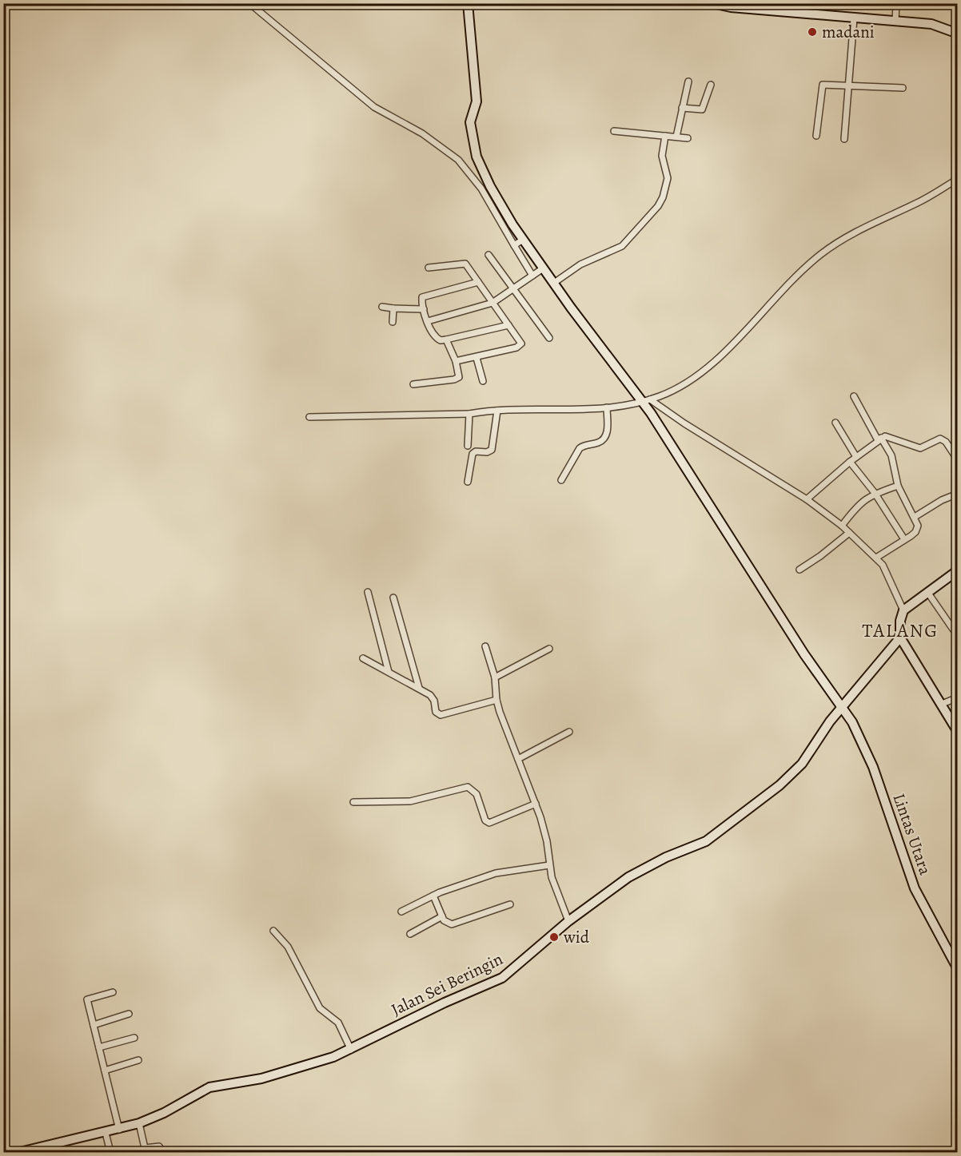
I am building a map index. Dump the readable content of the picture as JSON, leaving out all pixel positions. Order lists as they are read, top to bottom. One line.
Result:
{"streets":{"street":["Lintas Utara","Jalan Sei Beringin"]},"crossings":[["Lintas Utara","Jalan Sei Beringin"]],"districts":["TALANG"],"places":["madani","wid"]}
